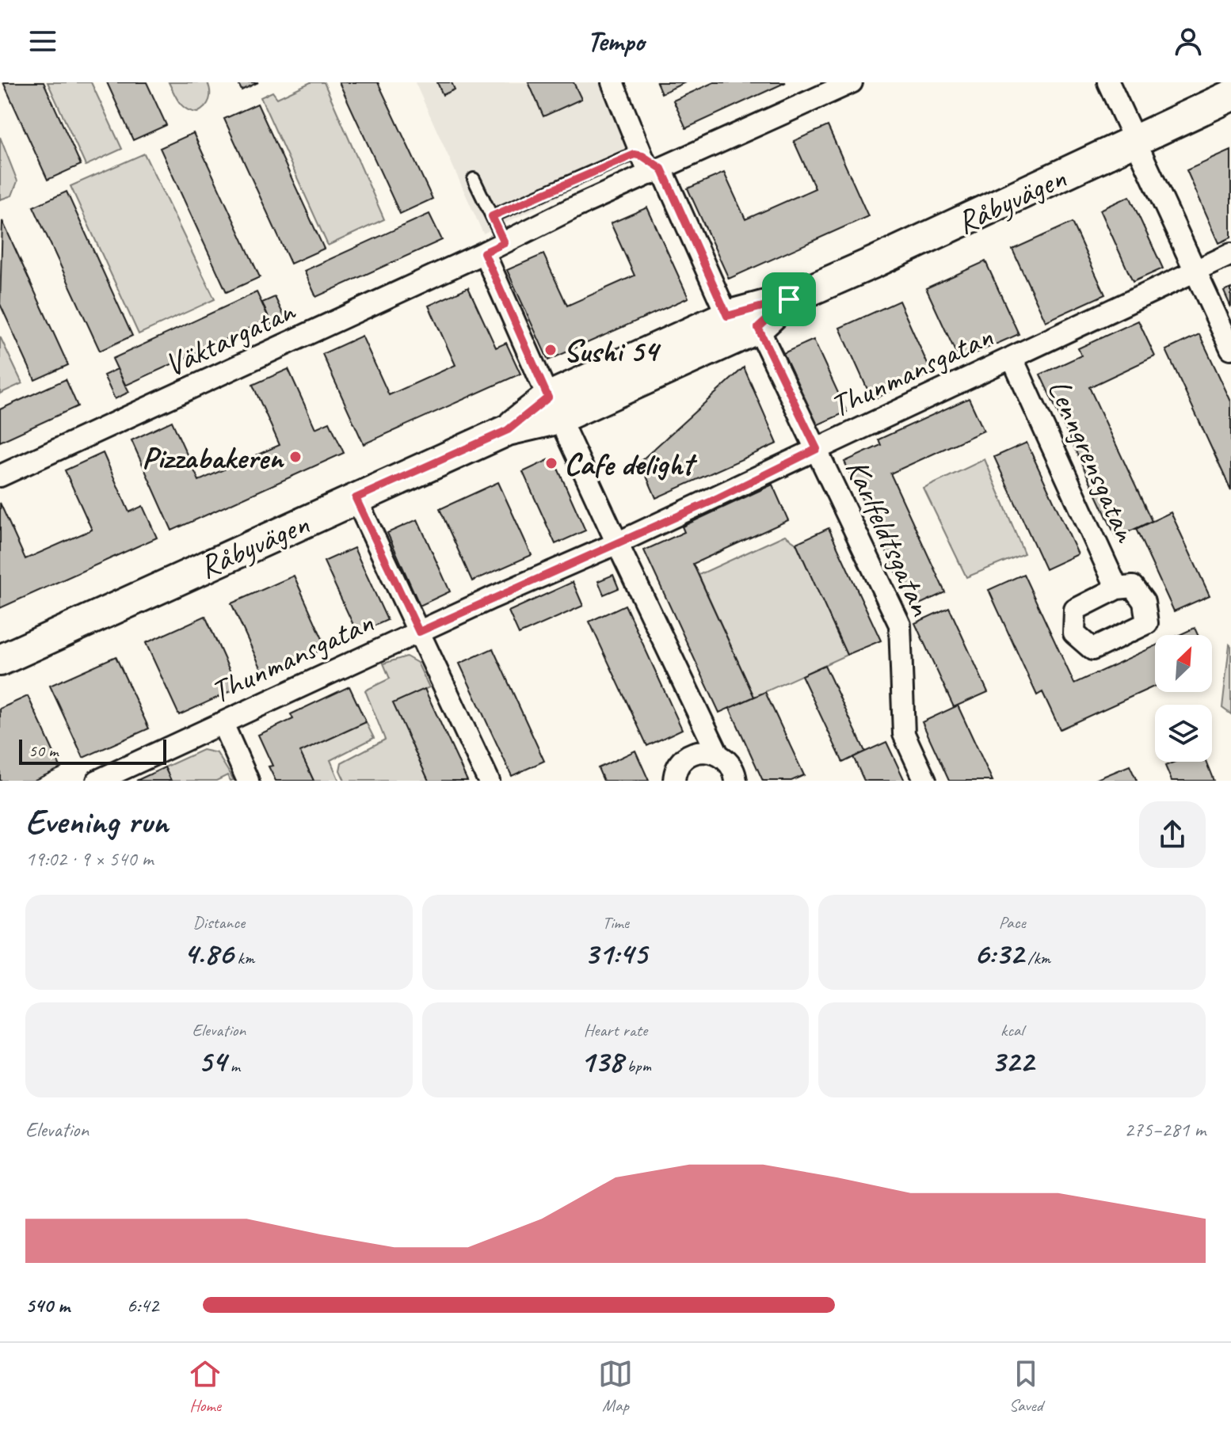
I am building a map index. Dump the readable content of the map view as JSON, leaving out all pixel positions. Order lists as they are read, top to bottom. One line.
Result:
{"streets":{"main road":["Råbyvägen"],"street":["Väktargatan","Thunmansgatan","Lenngrensgatan","Karlfeldtsgatan"]},"crossings":[["Råbyvägen","Karlfeldtsgatan"],["Thunmansgatan","Lenngrensgatan"],["Thunmansgatan","Karlfeldtsgatan"]],"places":["Sushi 54","Pizzabakeren","Cafe delight"],"scale_bar":"50 m","north":"top right","page":{"header":"Tempo","scale":"50 m","heading":["Evening run","19:02 · 9 × 540 m"],"stats":[["Distance","4.86 km"],["Time","31:45"],["Pace","6:32 /km"],["Elevation","54 m"],["Heart rate","138 bpm"],["kcal","322"]],"chart":["Elevation","275–281 m"],"list":[{"name":"540 m","note":"6:42"}],"tabs":["Home","Map","Saved"]}}
